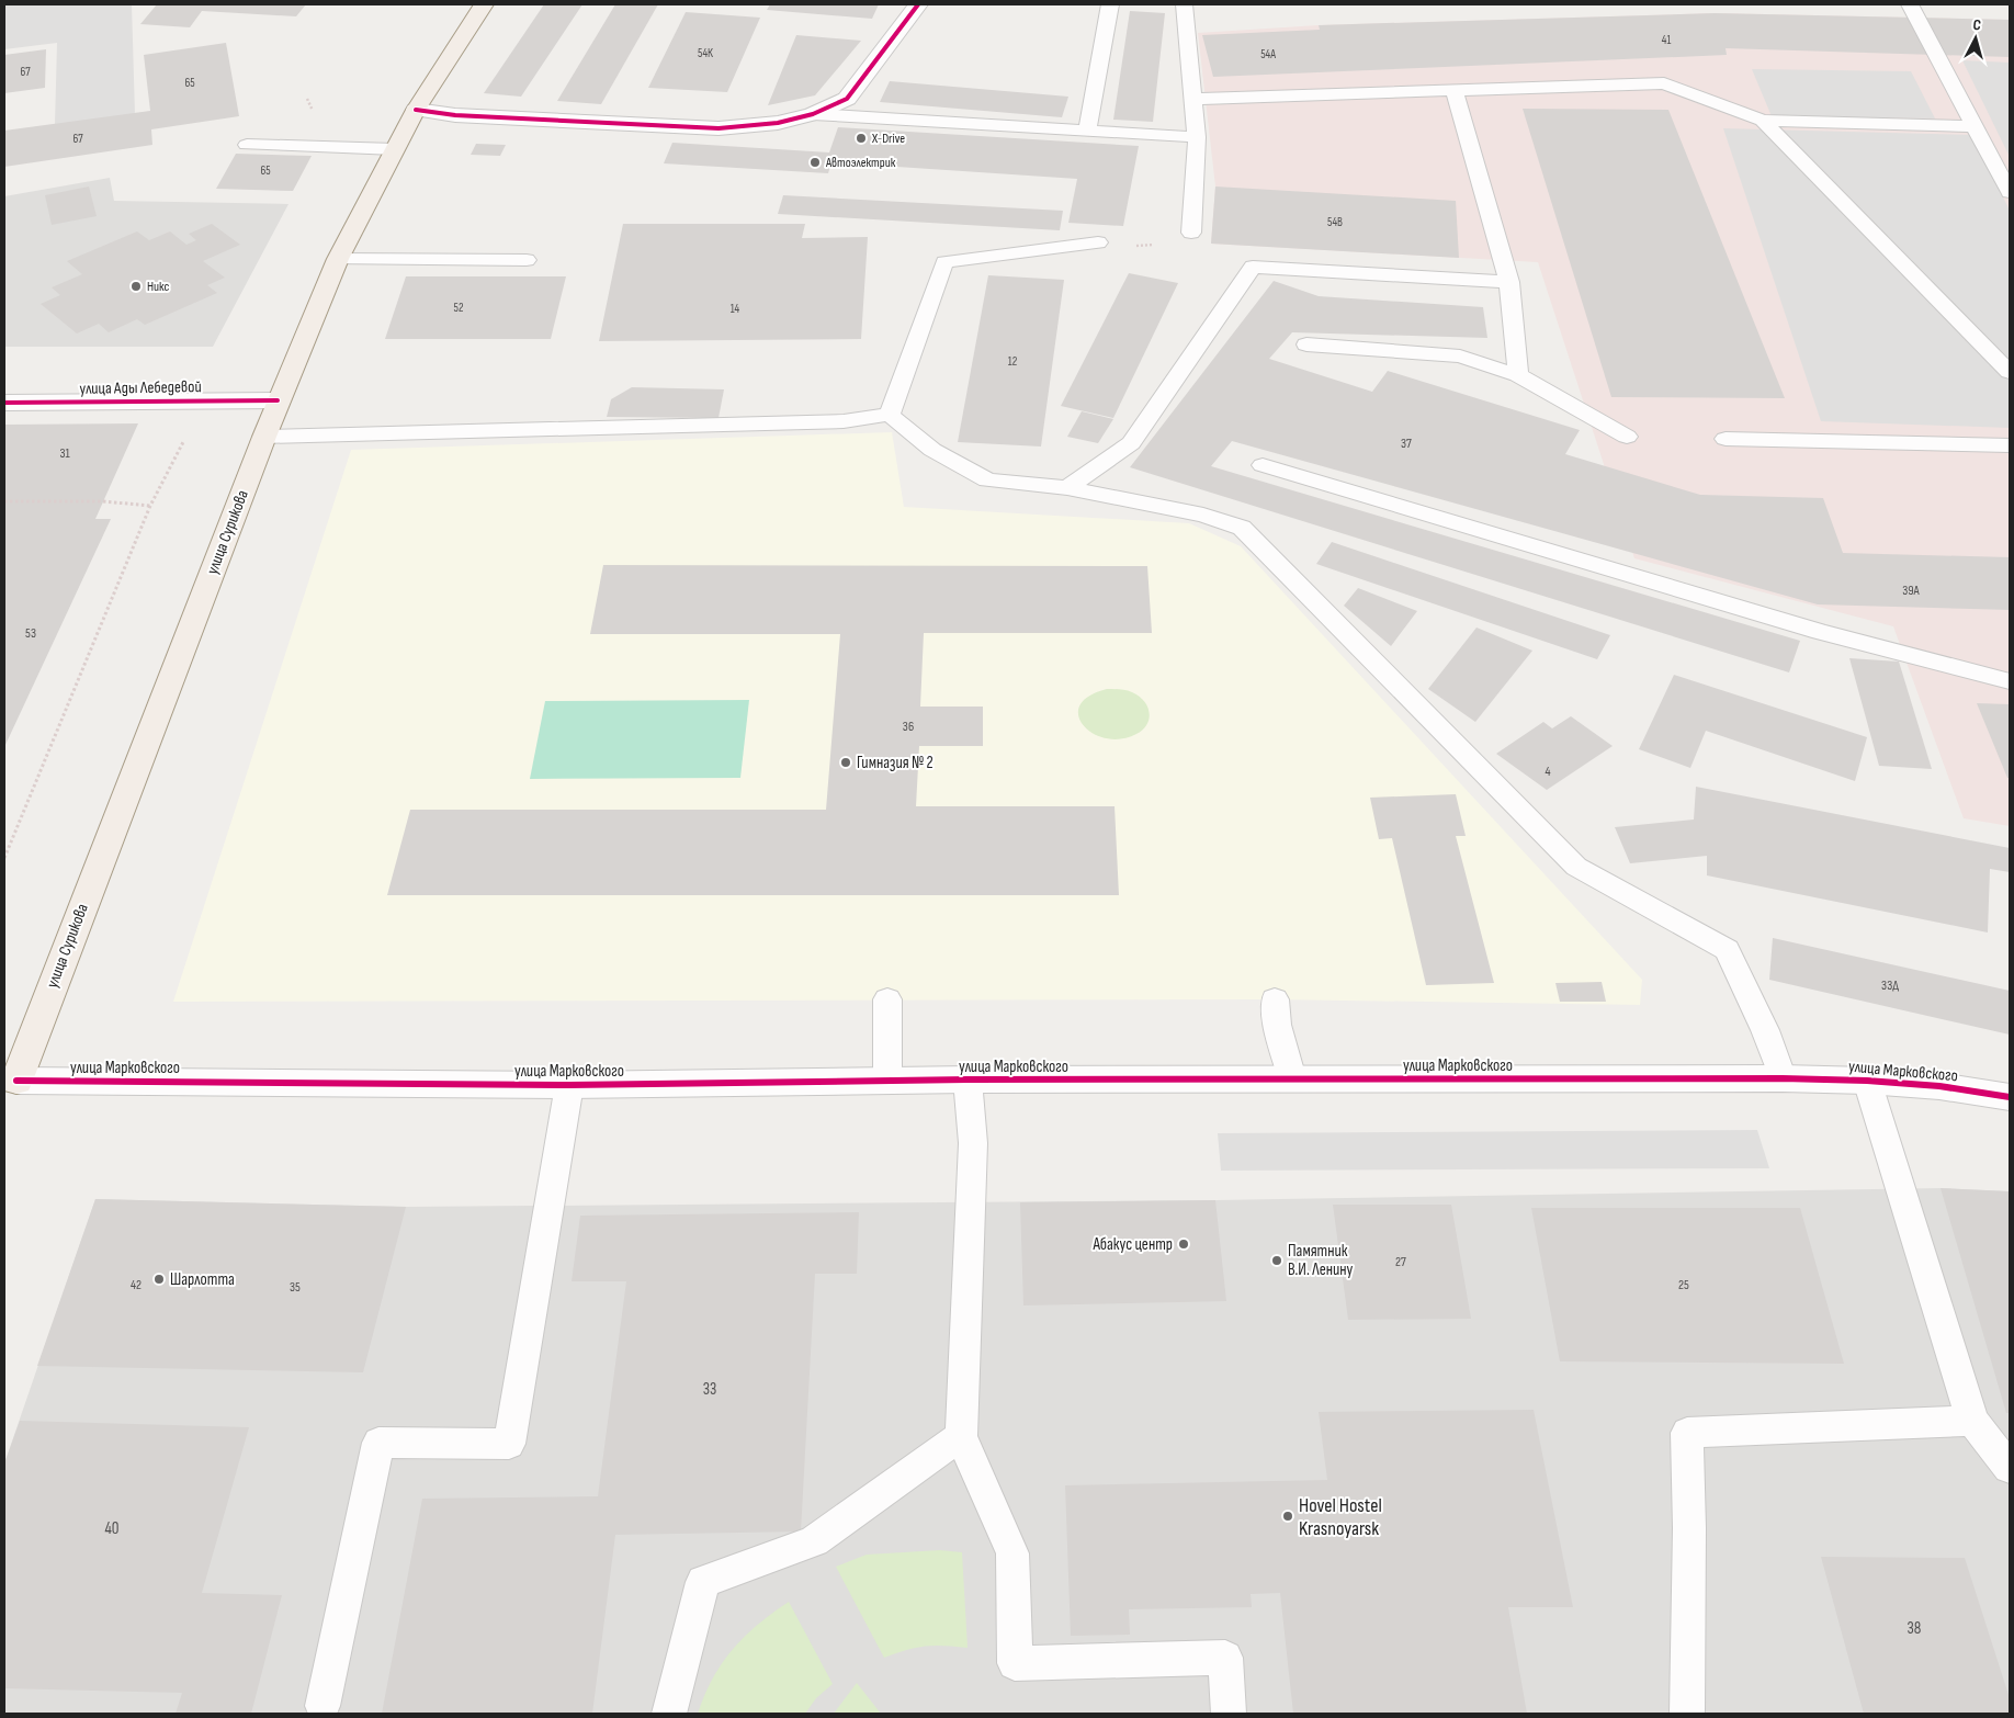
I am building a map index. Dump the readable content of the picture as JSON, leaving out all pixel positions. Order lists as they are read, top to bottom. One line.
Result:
{"streets":{"main road":["улица Сурикова"],"street":["улица Ады Лебедевой","улица Марковского"]},"crossings":[["улица Ады Лебедевой","улица Сурикова"],["улица Сурикова","улица Марковского"]],"places":["X-Drive","Автоэлектрик","Никс","Гимназия № 2","Абакус центр","Памятник В.И. Ленину","Шарлотта","Hovel Hostel Krasnoyarsk"],"house_numbers":["41","54К","54А","67","65","67","65","54В","52","14","12","37","31","39А","53","36","4","33Д","27","42","25","35","33","40","38"],"north":"top"}
